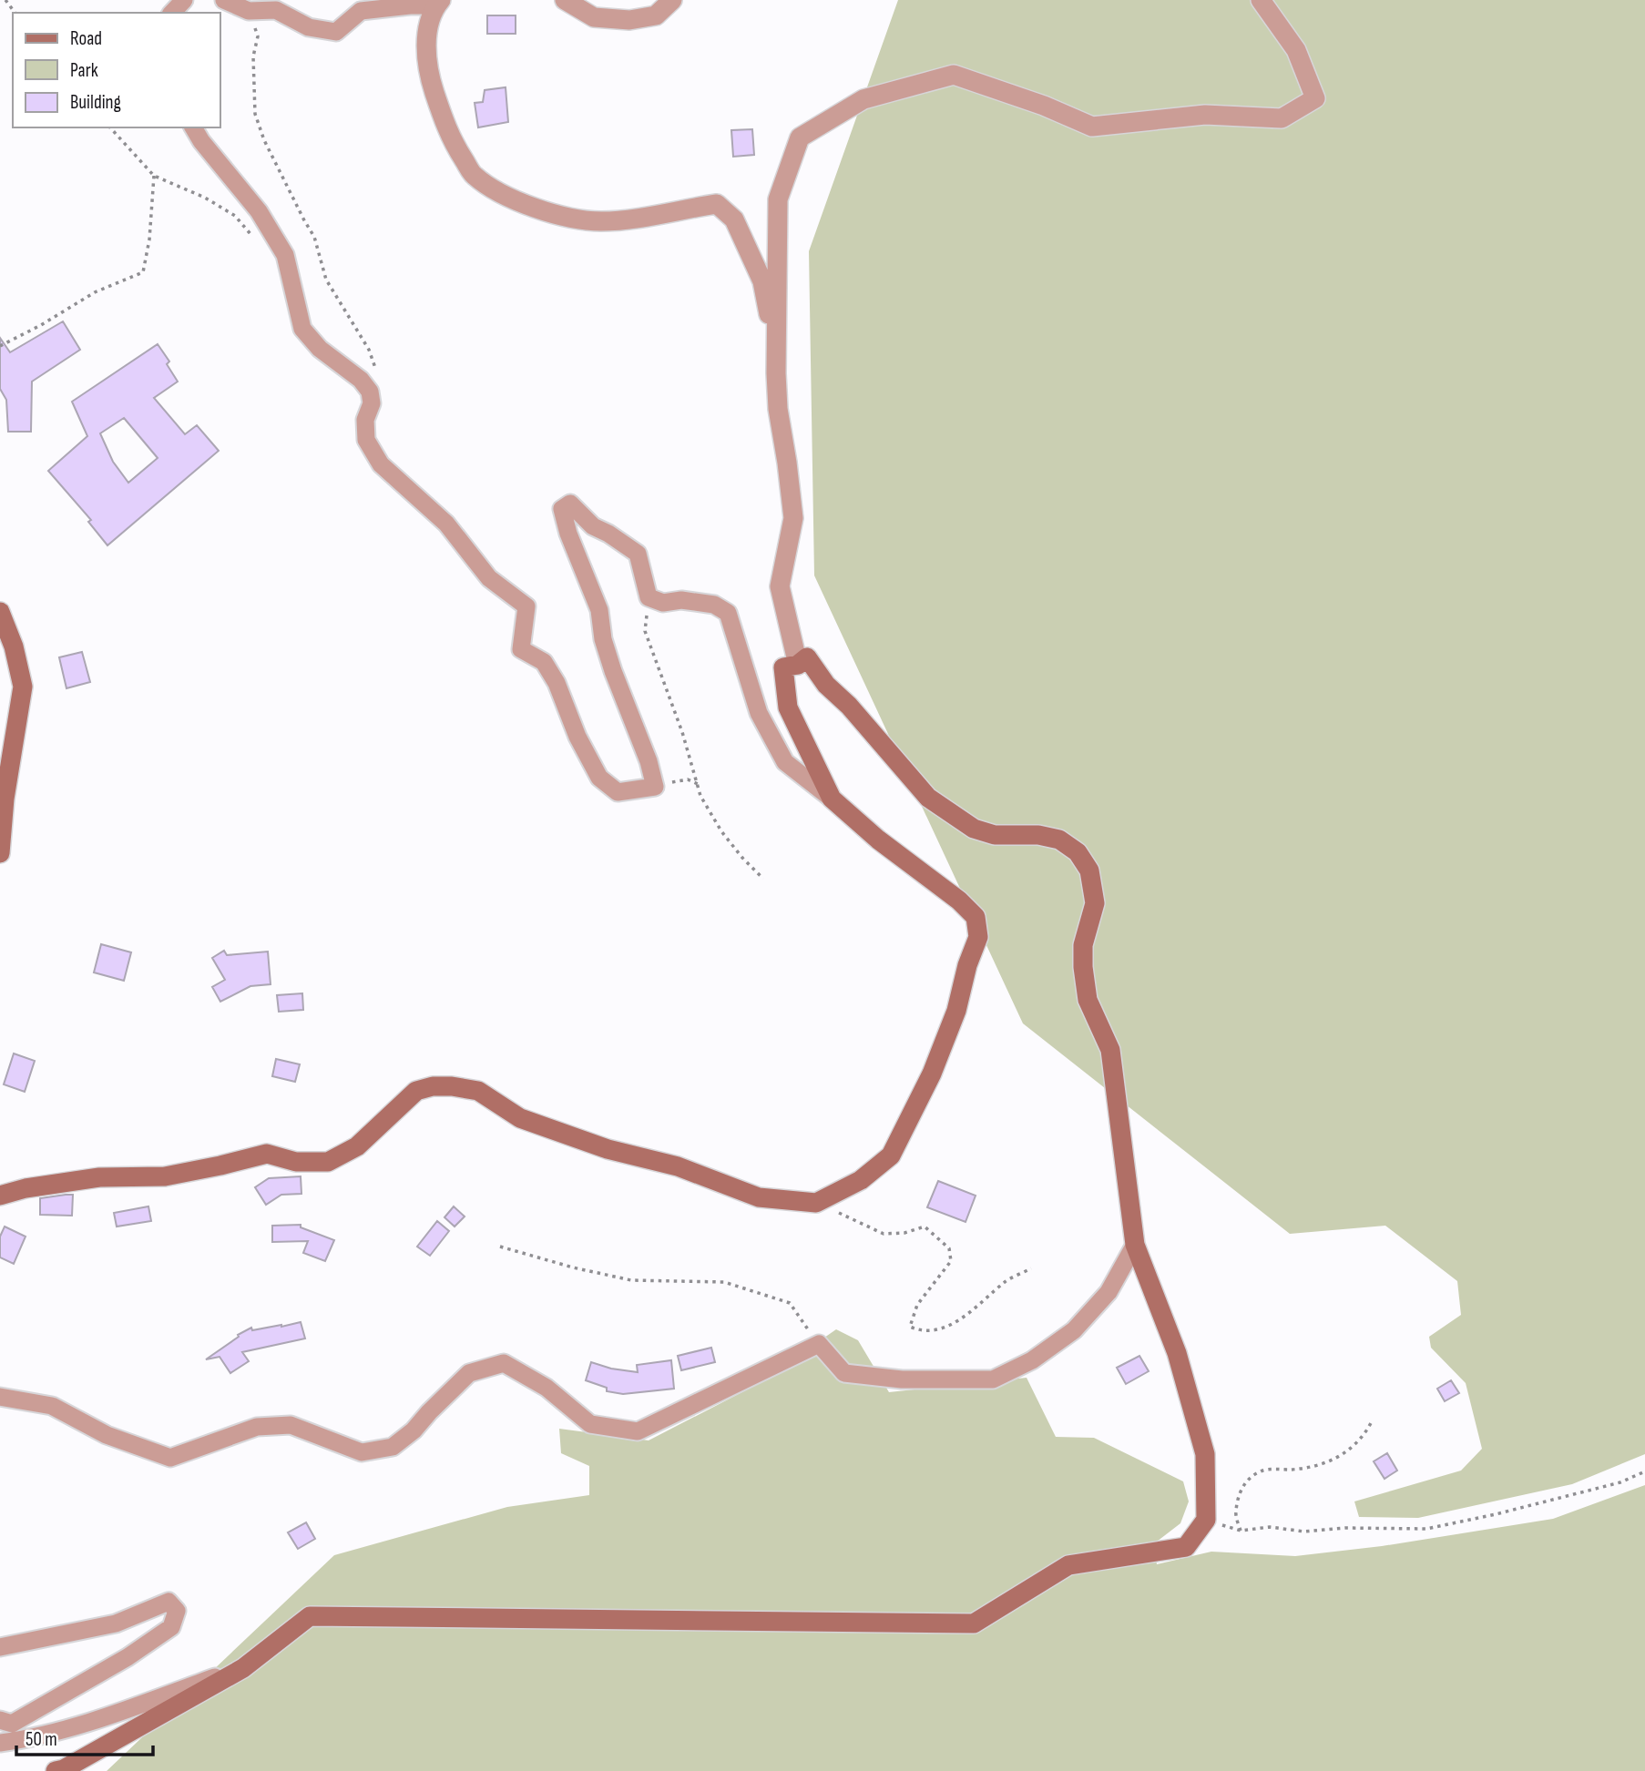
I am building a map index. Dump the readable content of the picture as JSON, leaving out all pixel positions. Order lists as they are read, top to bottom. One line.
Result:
{"legend":["Road","Park","Building"],"scale_bar":"50 m"}
